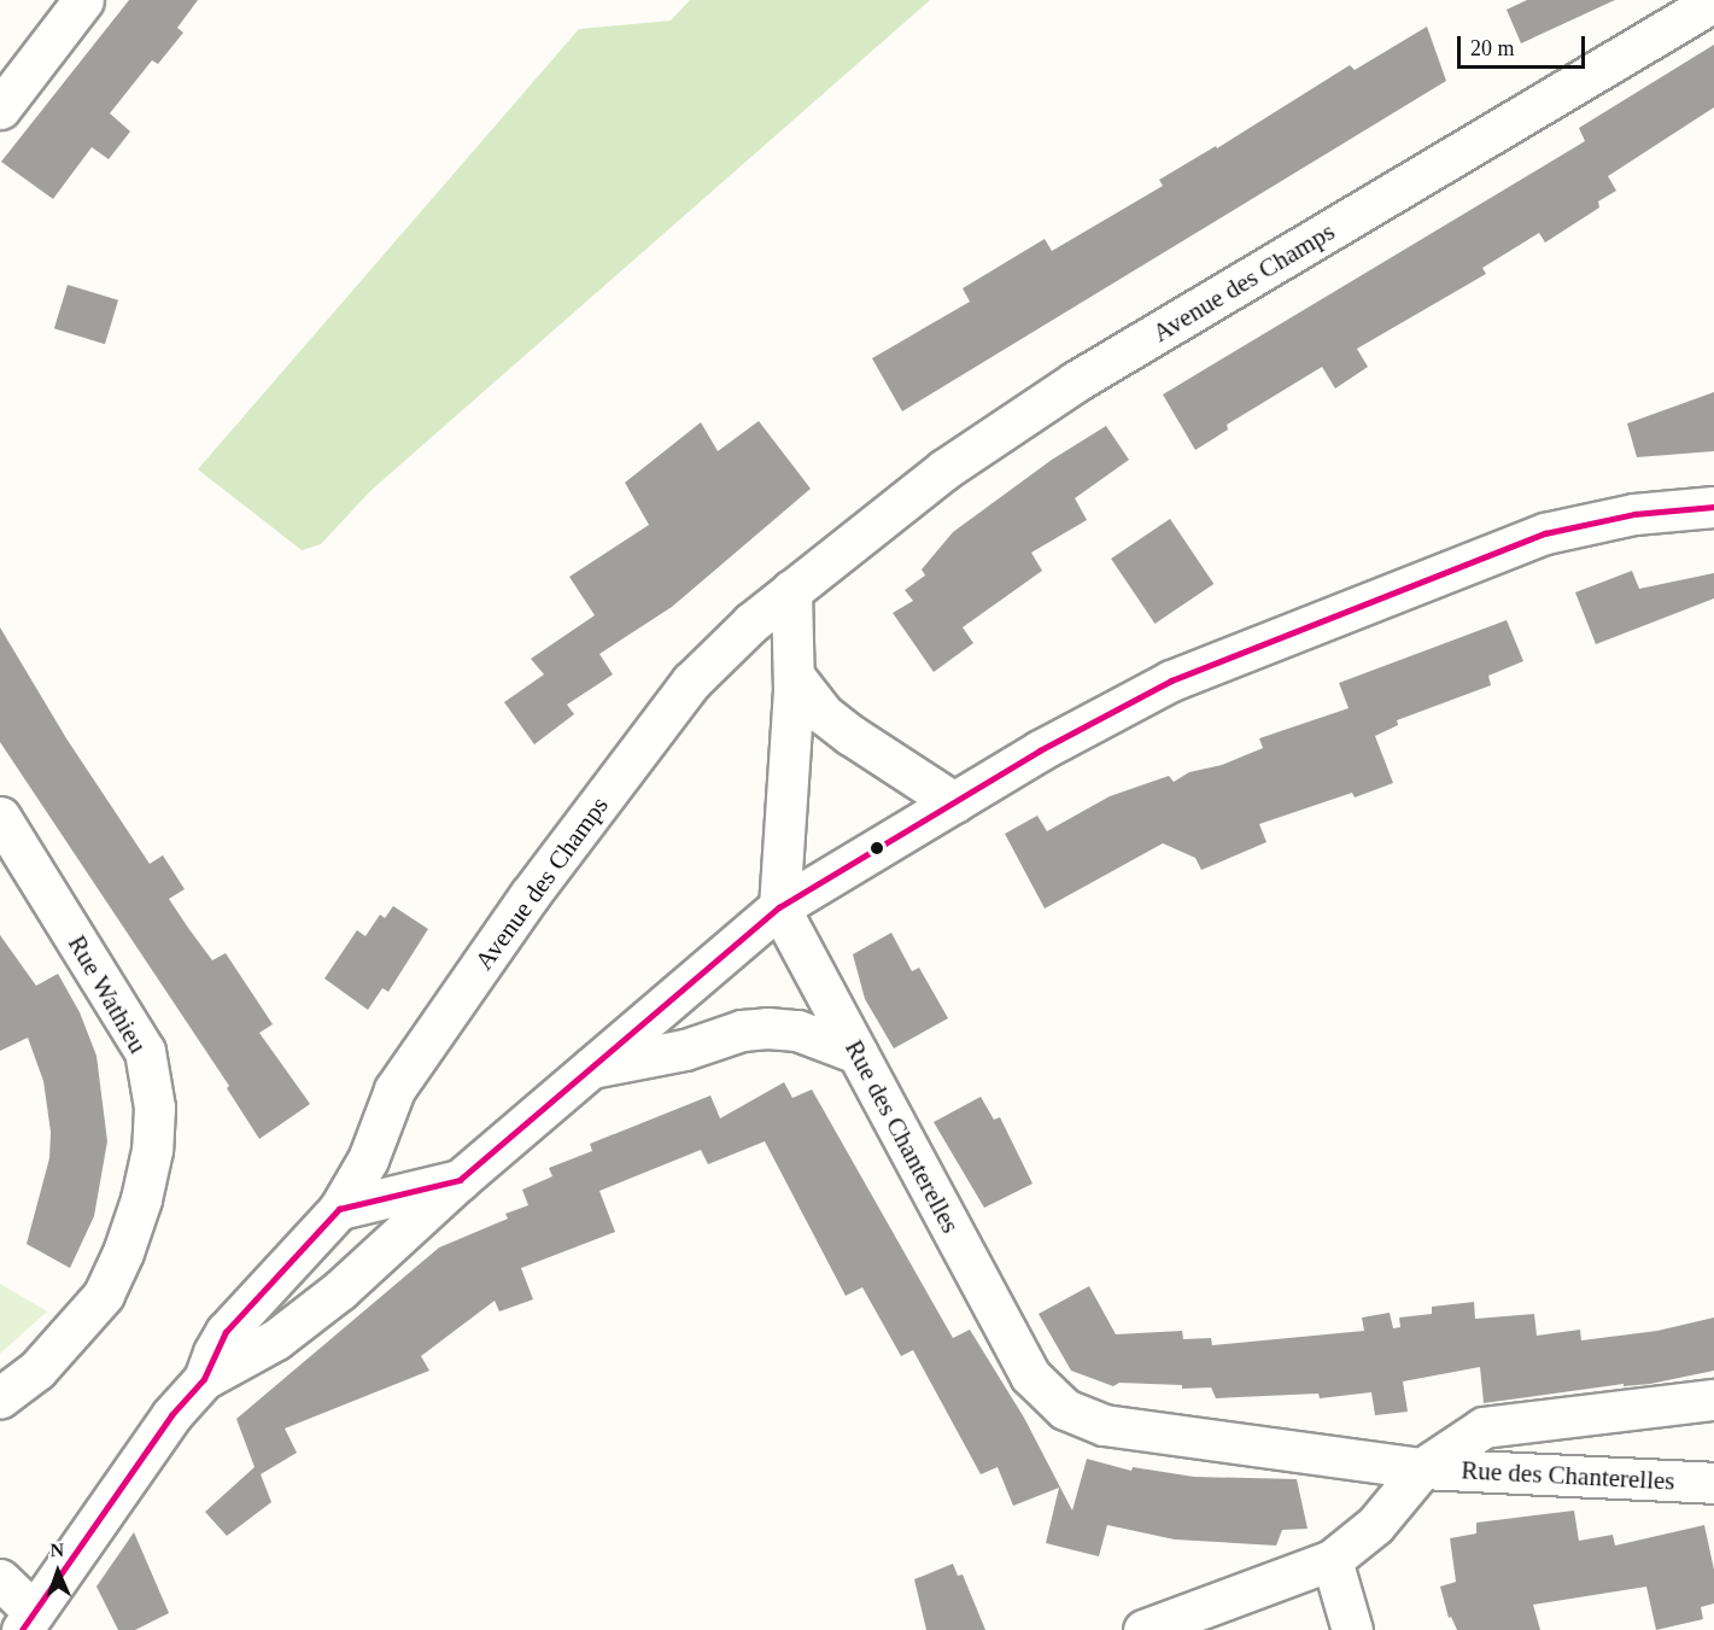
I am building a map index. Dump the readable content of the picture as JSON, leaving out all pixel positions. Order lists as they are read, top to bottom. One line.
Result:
{"streets":{"street":["Avenue des Champs","Rue Wathieu","Rue des Chanterelles"]},"scale_bar":"20 m","north":"top"}
